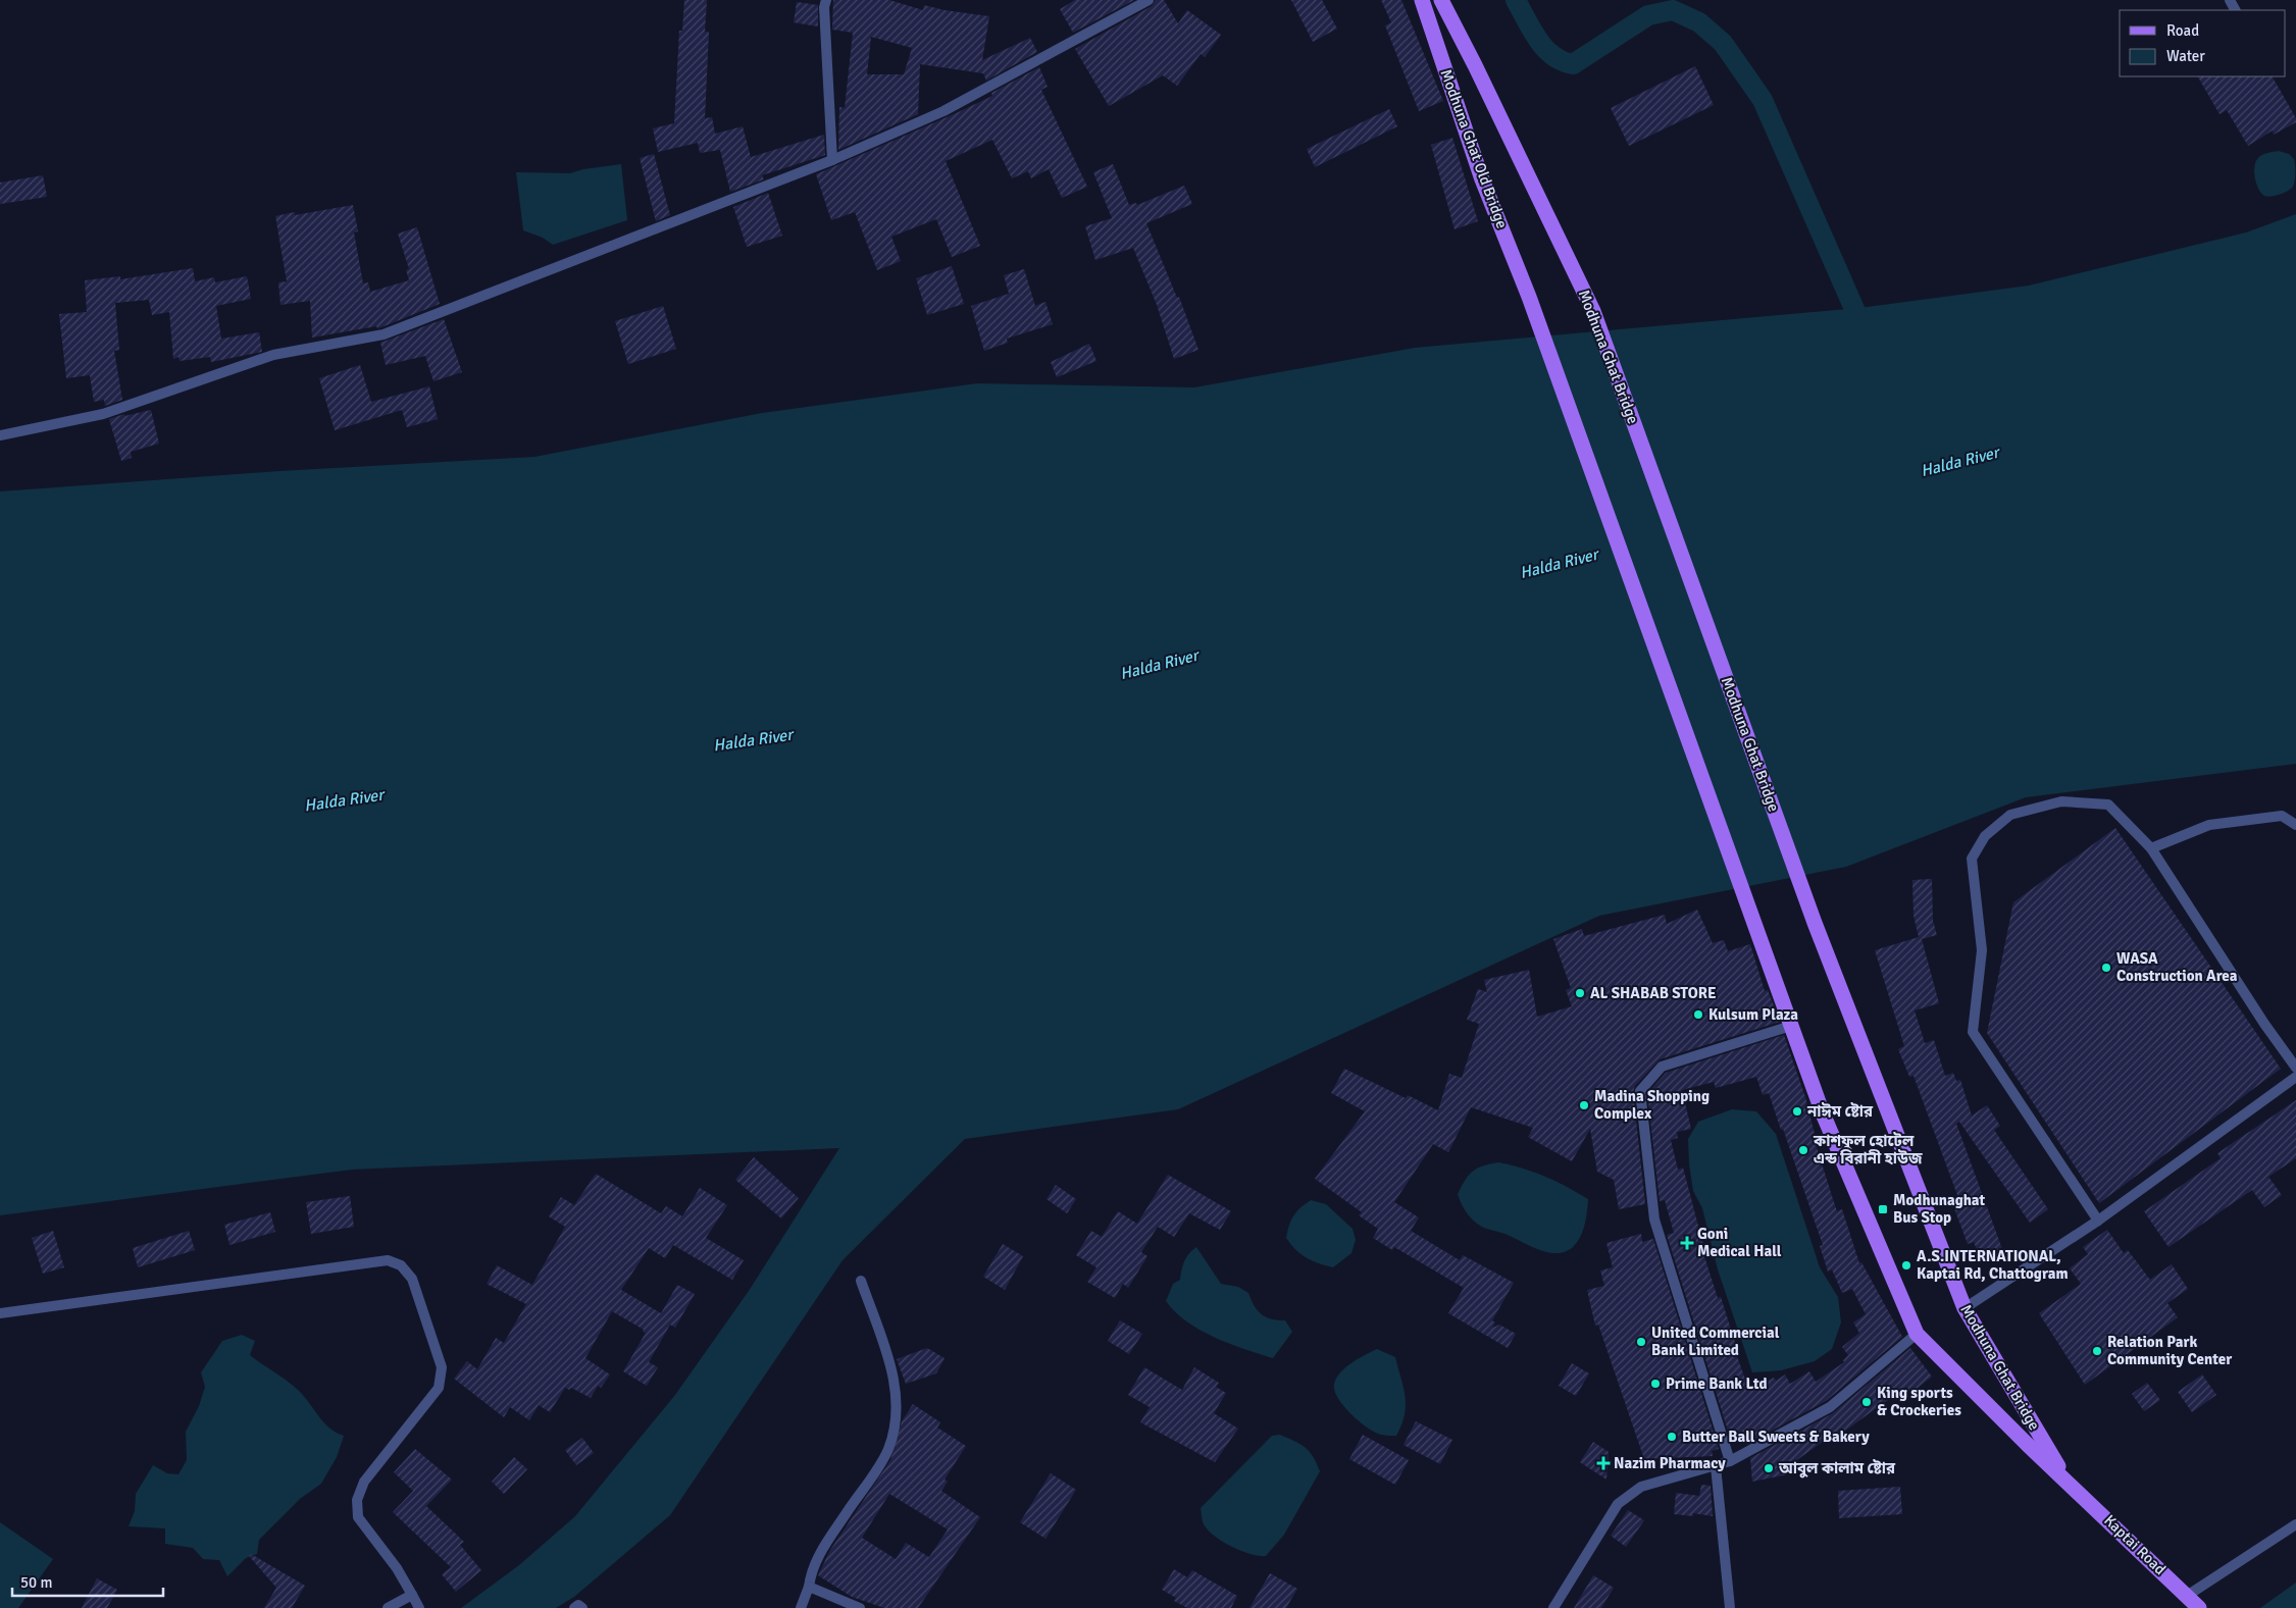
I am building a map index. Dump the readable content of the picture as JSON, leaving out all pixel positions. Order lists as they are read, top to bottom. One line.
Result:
{"streets":{"main road":["Modhuna Ghat Old Bridge","Modhuna Ghat Bridge","Kaptai Road"]},"crossings":[["Modhuna Ghat Bridge","Kaptai Road"]],"water":["Halda River"],"places":{"other":["WASA Construction Area","AL SHABAB STORE","Kulsum Plaza","Madina Shopping Complex","নাঈম ষ্টোর","কাশফুল হোটেল এন্ড বিরানী হাউজ","A.S.INTERNATIONAL, Kaptai Rd, Chattogram","United Commercial Bank Limited","Relation Park Community Center","Prime Bank Ltd","King sports & Crockeries","Butter Ball Sweets & Bakery","আবুল কালাম ষ্টোর"],"transit":["Modhunaghat Bus Stop"],"health":["Goni Medical Hall","Nazim Pharmacy"]},"legend":["Road","Water"],"scale_bar":"50 m"}
